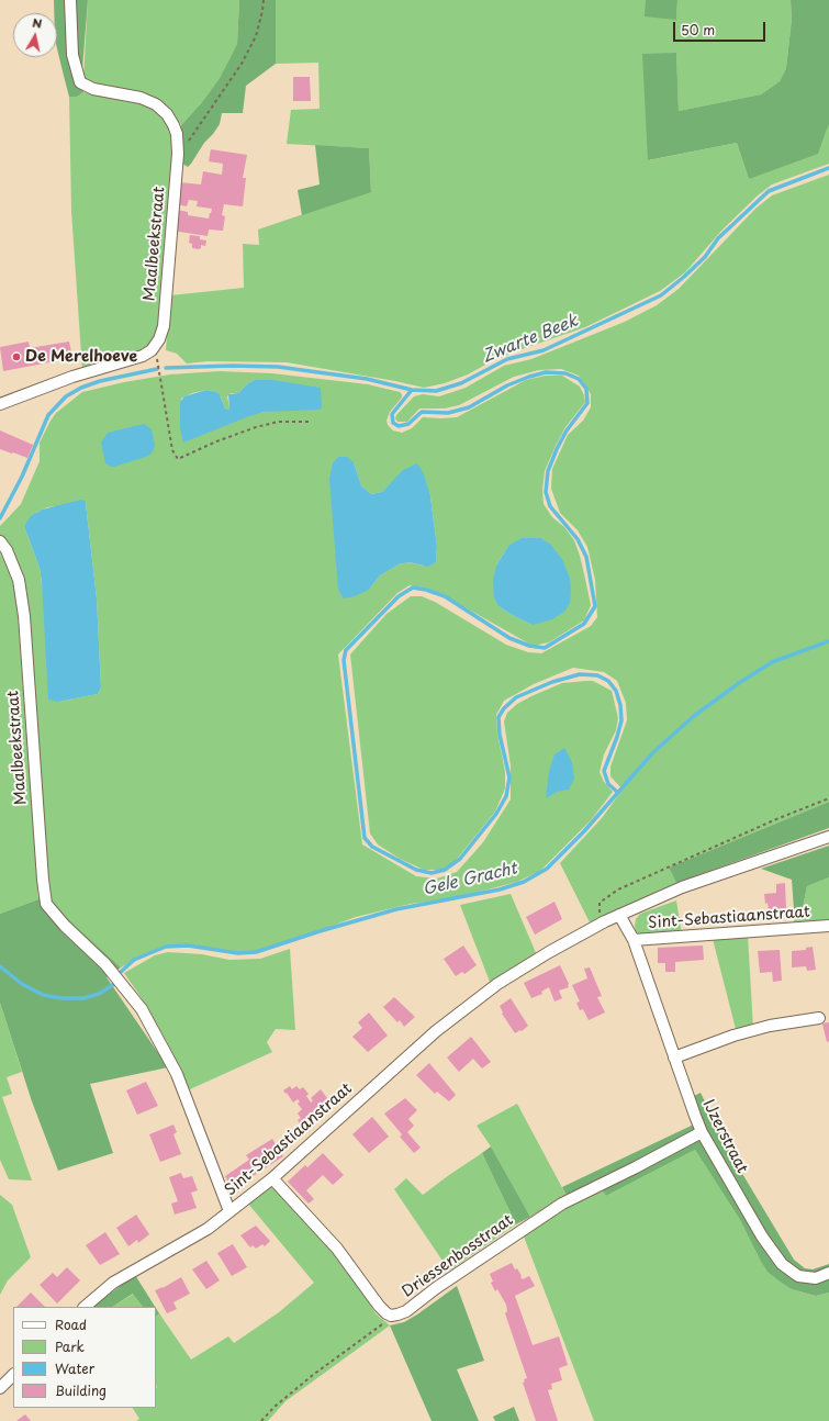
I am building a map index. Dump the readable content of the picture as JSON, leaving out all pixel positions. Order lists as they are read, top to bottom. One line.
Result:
{"streets":{"street":["Maalbeekstraat","Sint-Sebastiaanstraat","IJzerstraat","Driessenbosstraat"]},"crossings":[["Maalbeekstraat","Sint-Sebastiaanstraat"],["Sint-Sebastiaanstraat","IJzerstraat"],["IJzerstraat","Driessenbosstraat"]],"water":["Zwarte Beek","Gele Gracht"],"places":["De Merelhoeve"],"legend":["Road","Park","Water","Building"],"scale_bar":"50 m","north":"top"}
